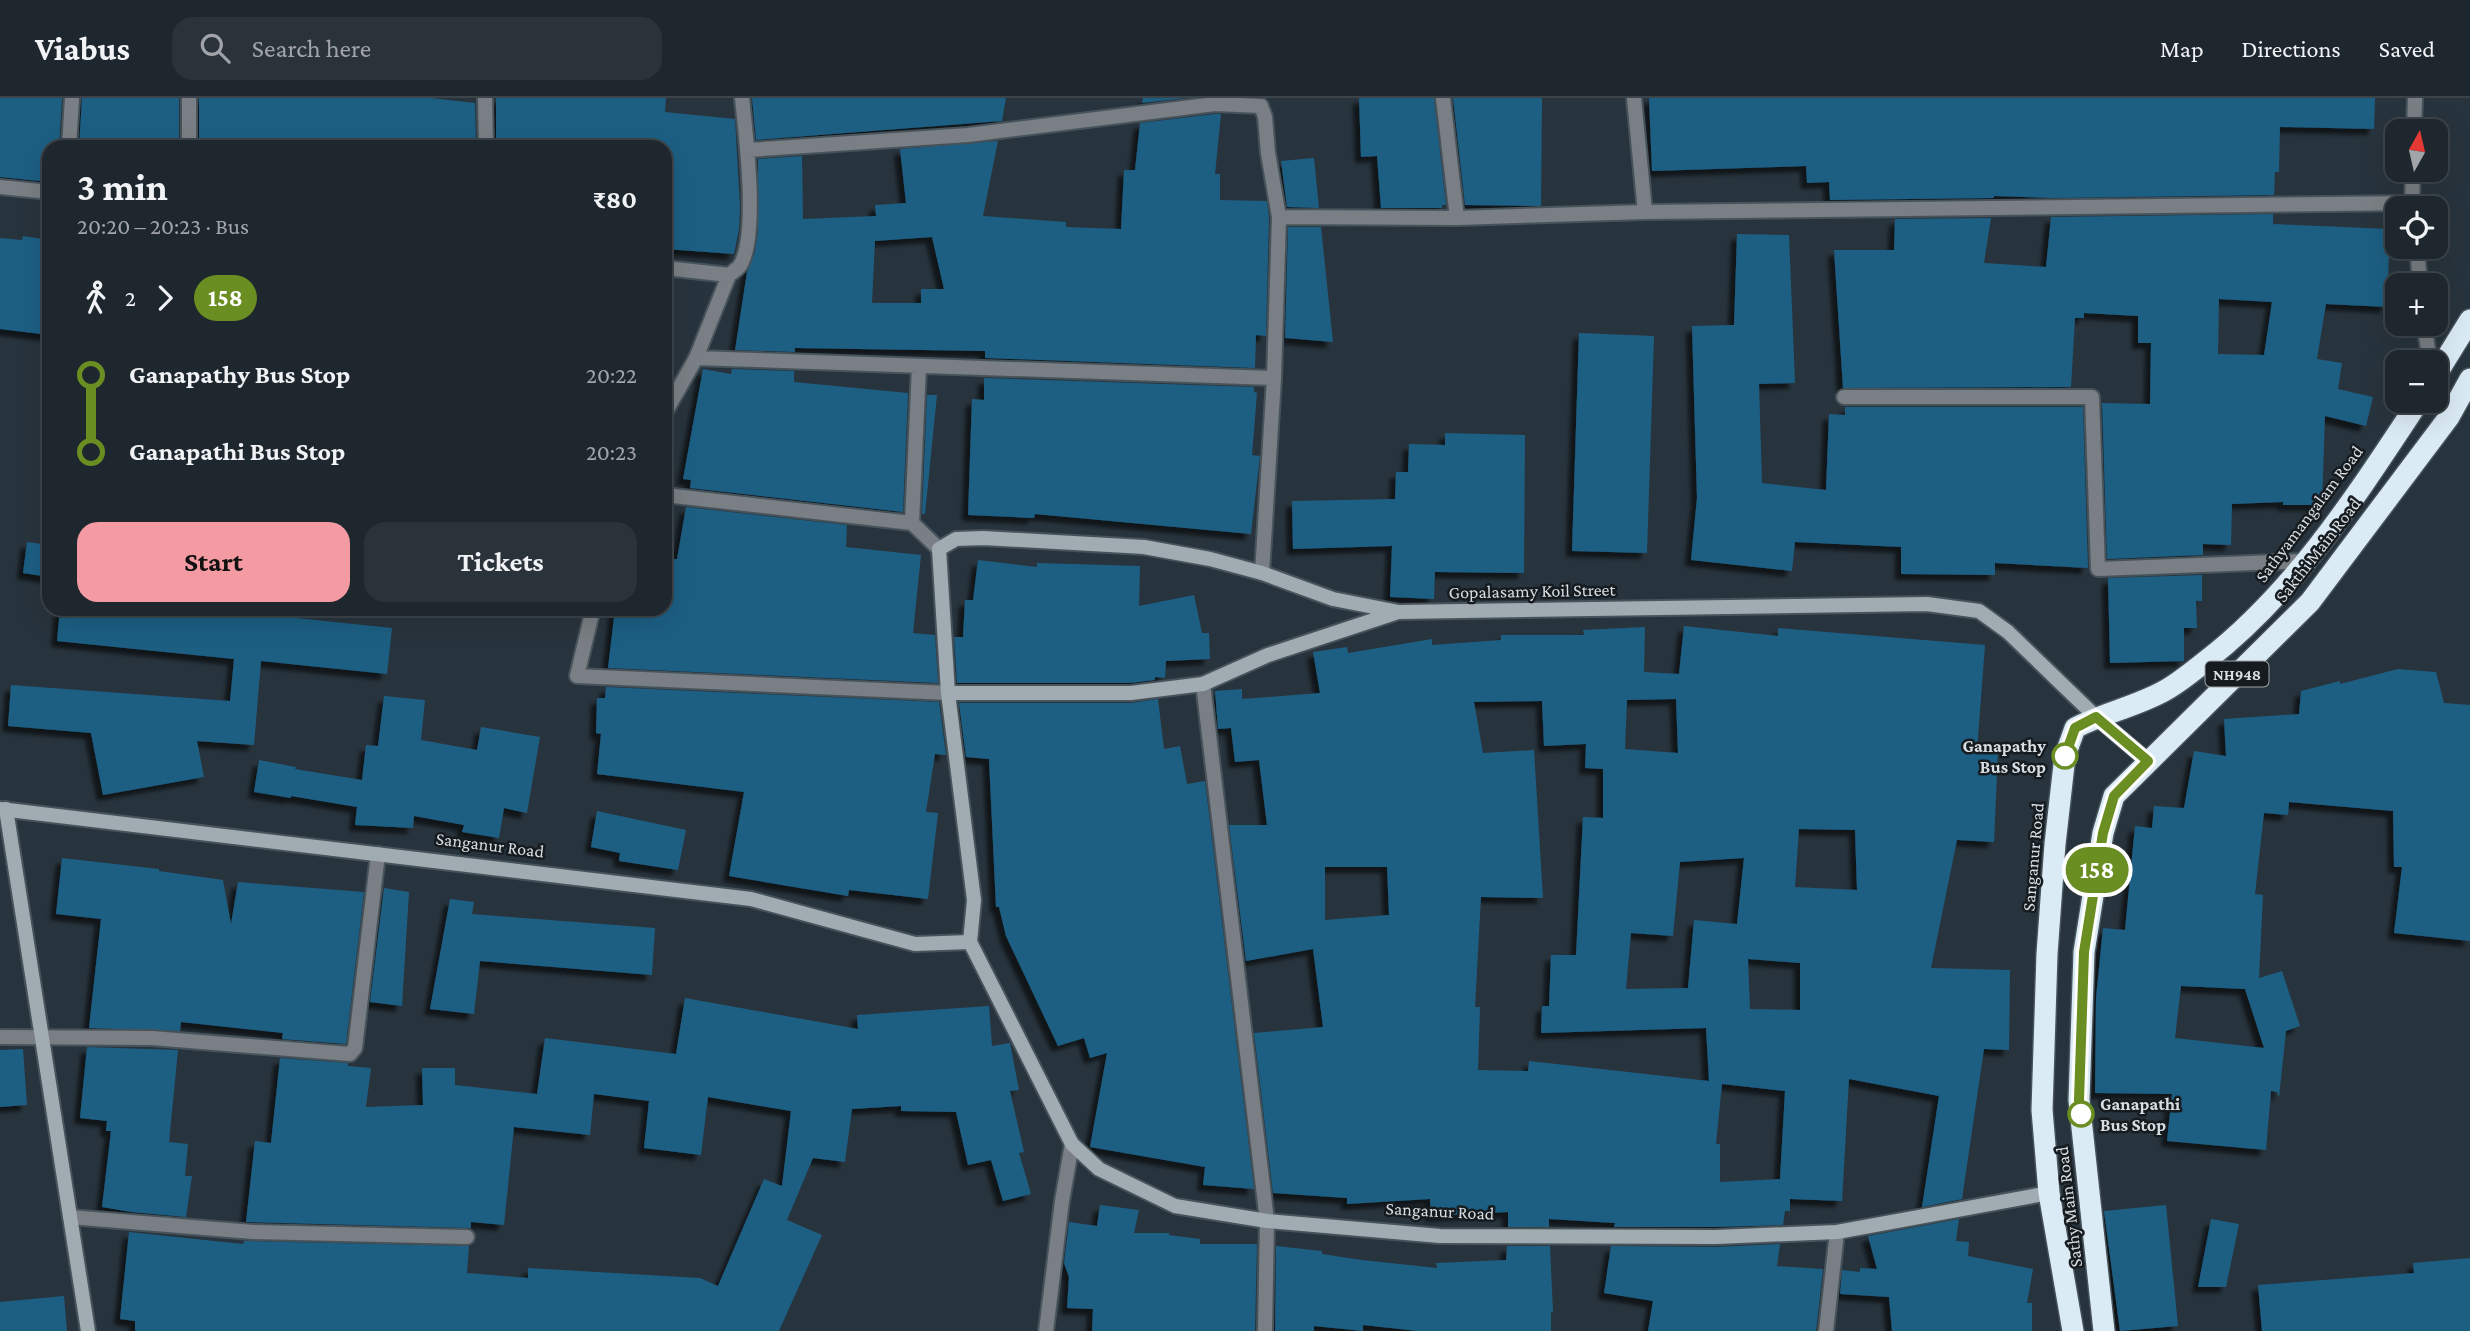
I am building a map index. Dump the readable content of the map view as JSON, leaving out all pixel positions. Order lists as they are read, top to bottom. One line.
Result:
{"streets":{"highway":["Sathyamangalam Road","Sakthi Main Road","NH948","Sanganur Road","Sathy Main Road"],"main road":["Gopalasamy Koil Street"]},"crossings":[["Sathyamangalam Road","Sanganur Road"],["Sakthi Main Road","Gopalasamy Koil Street"],["Sakthi Main Road","Sathy Main Road"],["Gopalasamy Koil Street","Sanganur Road"],["Sanganur Road","Sathy Main Road"]],"places":["Ganapathy Bus Stop","Ganapathi Bus Stop"],"lines":["bus line 158"],"north":"top","page":{"header":"Viabus","search":"Search here","nav":["Map","Directions","Saved"],"on_map":"158","map_buttons":["+","−"],"heading":["3 min","20:20 – 20:23 · Bus","₹80"],"legs":["2","158"],"list":[{"name":"Ganapathy Bus Stop","value":"20:22"},{"name":"Ganapathi Bus Stop","value":"20:23"}],"buttons":["Start","Tickets"]}}
